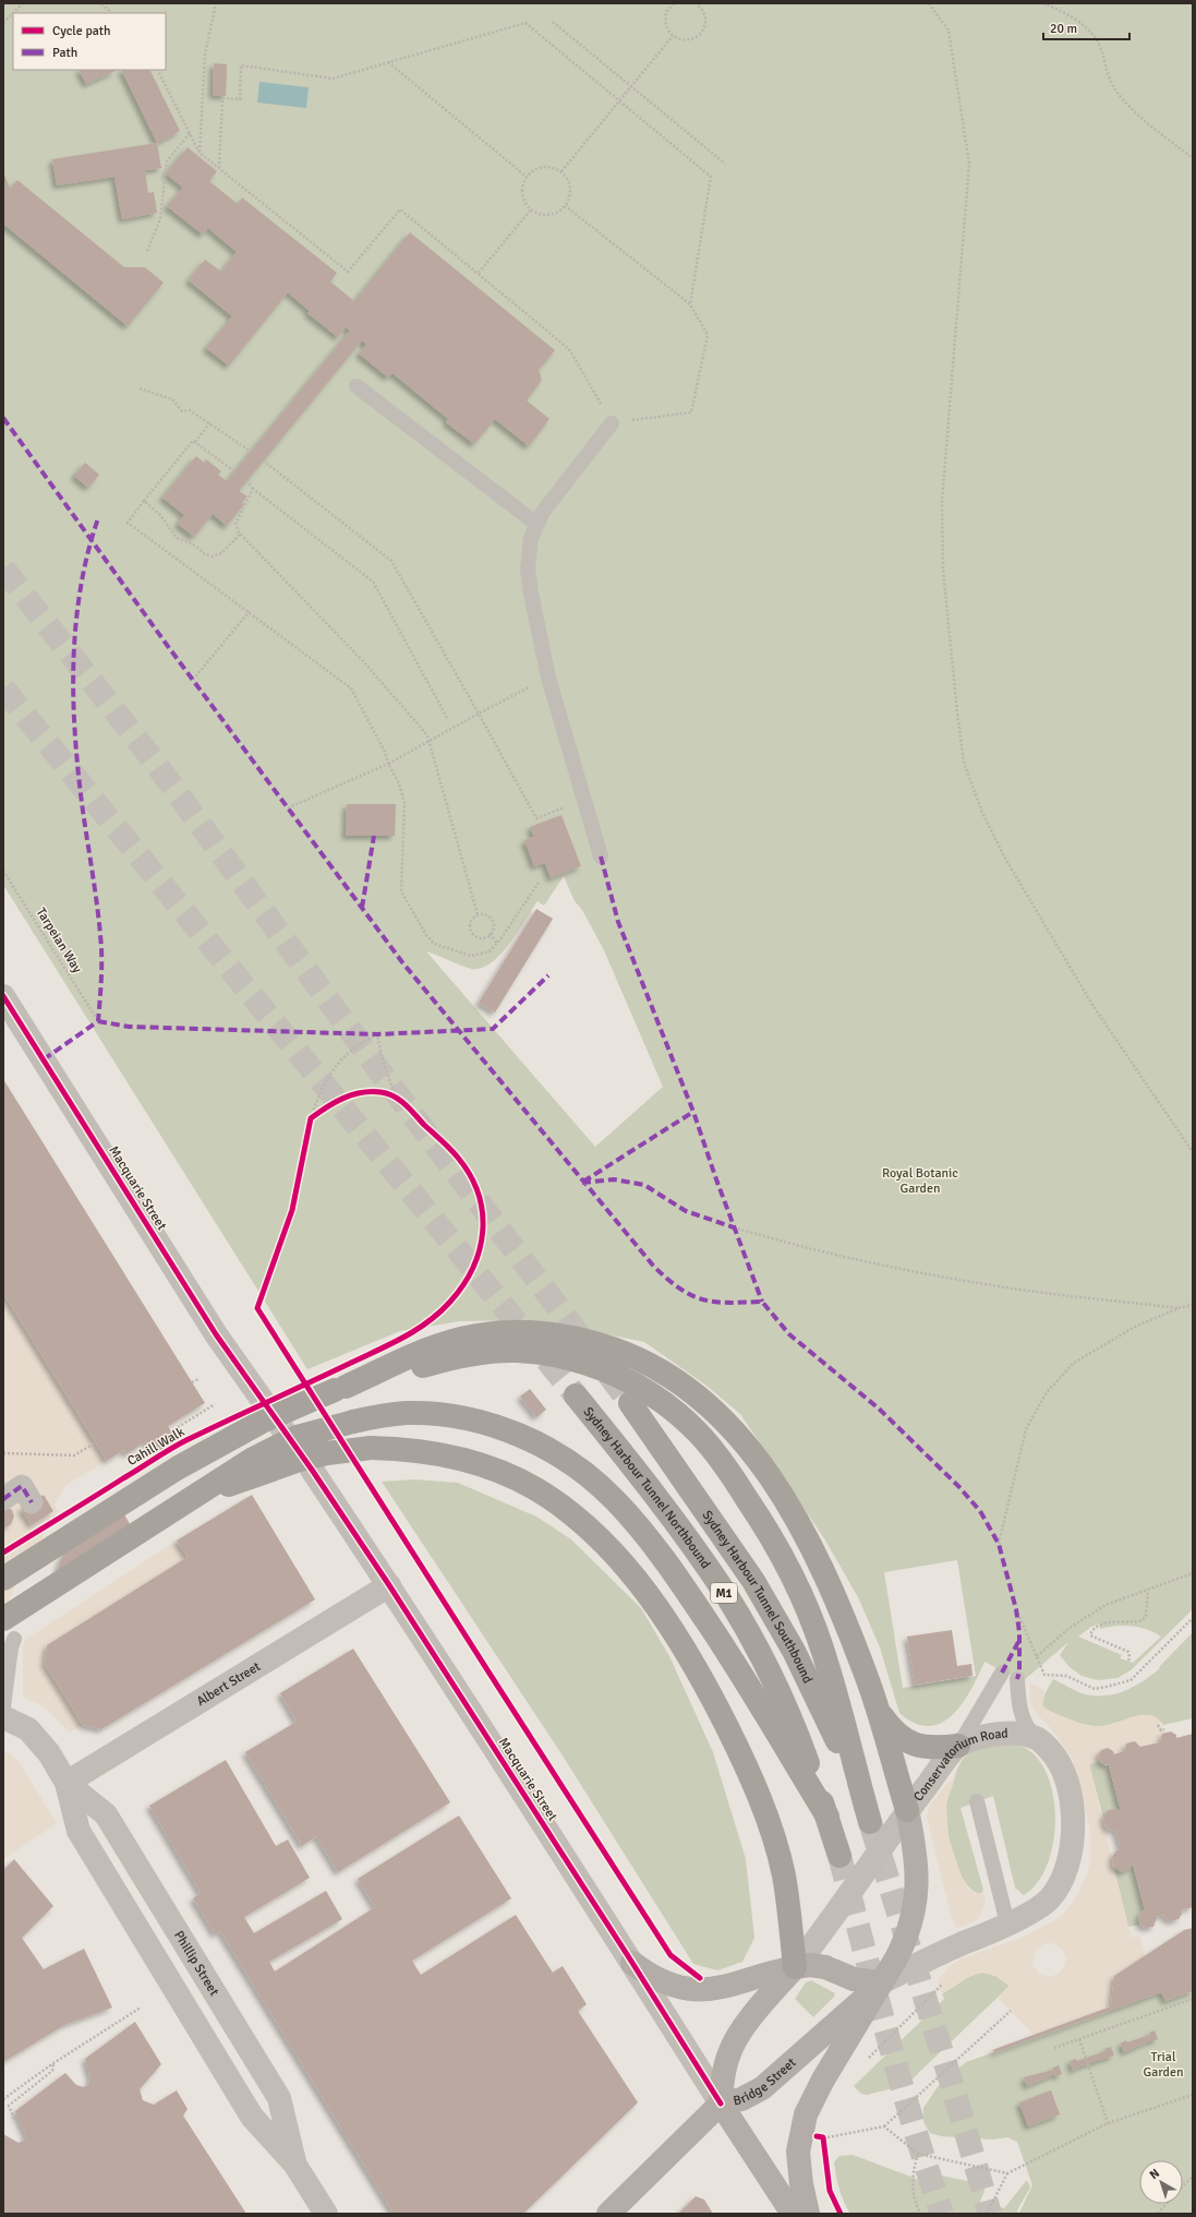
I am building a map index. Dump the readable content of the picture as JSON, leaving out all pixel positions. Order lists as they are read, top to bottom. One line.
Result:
{"streets":{"highway":["Sydney Harbour Tunnel Northbound","M1","Sydney Harbour Tunnel Southbound"],"main road":["Macquarie Street","Conservatorium Road","Bridge Street"],"street":["Albert Street","Phillip Street"],"path":["Tarpeian Way"],"cycle path":["Cahill Walk"]},"crossings":[["Macquarie Street","Albert Street"],["Macquarie Street","Conservatorium Road"],["Macquarie Street","Bridge Street"],["Sydney Harbour Tunnel Northbound","M1"],["Albert Street","Phillip Street"],["Conservatorium Road","Bridge Street"]],"parks":["Royal Botanic Garden","Trial Garden"],"legend":["Cycle path","Path"],"scale_bar":"20 m","north":"top left"}
